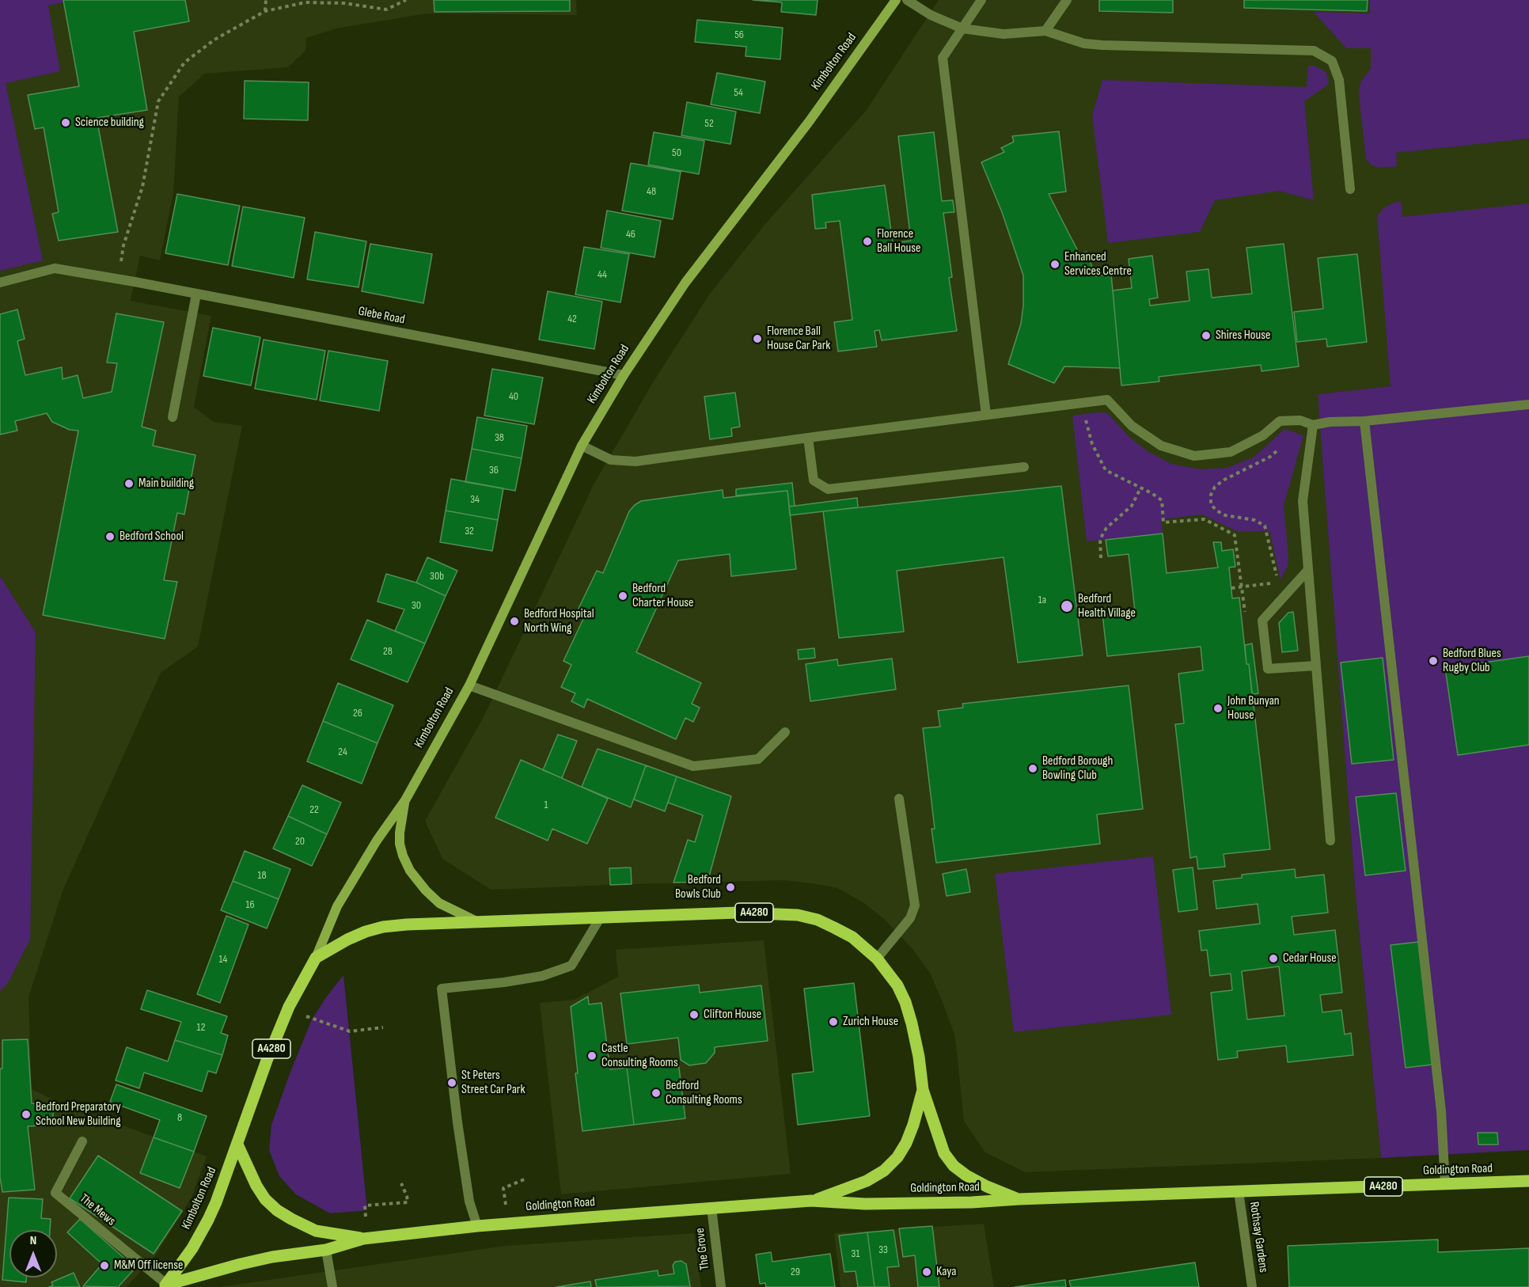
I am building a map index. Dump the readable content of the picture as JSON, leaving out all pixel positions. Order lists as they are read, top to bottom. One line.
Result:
{"streets":{"main road":["Kimbolton Road","A4280","Goldington Road"],"street":["Glebe Road","The Mews","Rothsay Gardens","The Grove"]},"crossings":[["Kimbolton Road","Glebe Road"],["Kimbolton Road","A4280"],["Kimbolton Road","Goldington Road"],["Kimbolton Road","The Mews"],["A4280","Goldington Road"],["Goldington Road","The Mews"],["Goldington Road","Rothsay Gardens"],["Goldington Road","The Grove"]],"places":["Science building","Florence Ball House","Enhanced Services Centre","Shires House","Florence Ball House Car Park","Main building","Bedford School","Bedford Charter House","Bedford Health Village","Bedford Hospital North Wing","Bedford Blues Rugby Club","John Bunyan House","Bedford Borough Bowling Club","Bedford Bowls Club","Cedar House","Clifton House","Zurich House","Castle Consulting Rooms","St Peters Street Car Park","Bedford Consulting Rooms","Bedford Preparatory School New Building","M&M Off license","Kaya"],"house_numbers":["56","54","52","50","48","46","44","42","40","38","36","34","32","30b","1a","30","28","26","24","1","22","20","18","16","14","12","8","33","31","29"],"north":"top"}
